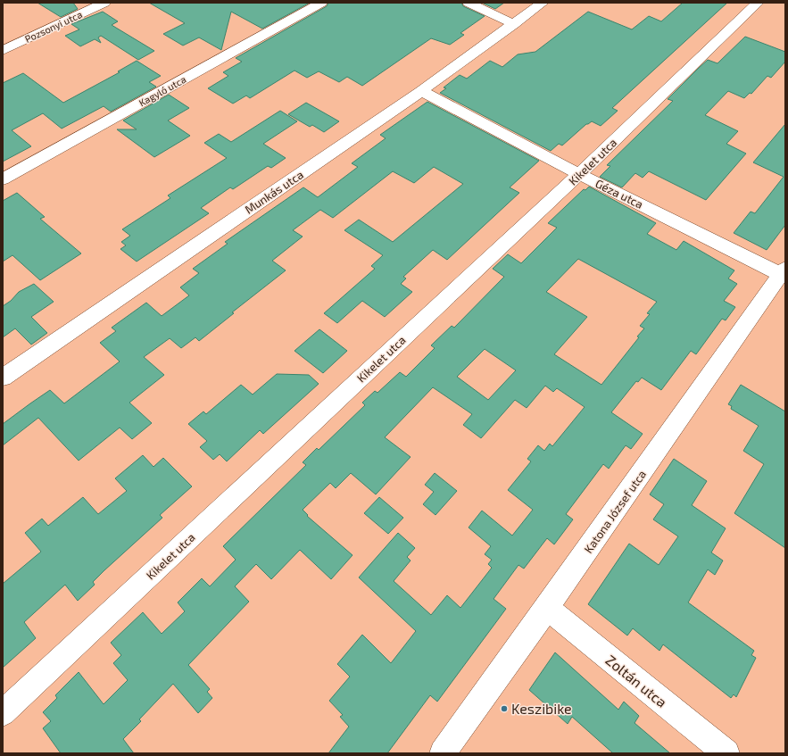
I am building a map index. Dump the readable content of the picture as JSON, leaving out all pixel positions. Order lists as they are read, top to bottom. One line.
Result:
{"streets":{"street":["Pozsonyi utca","Kagyló utca","Kikelet utca","Munkás utca","Géza utca","Katona József utca","Zoltán utca"]},"crossings":[["Kikelet utca","Géza utca"],["Munkás utca","Géza utca"],["Géza utca","Katona József utca"],["Katona József utca","Zoltán utca"]],"places":["Keszibike"]}
